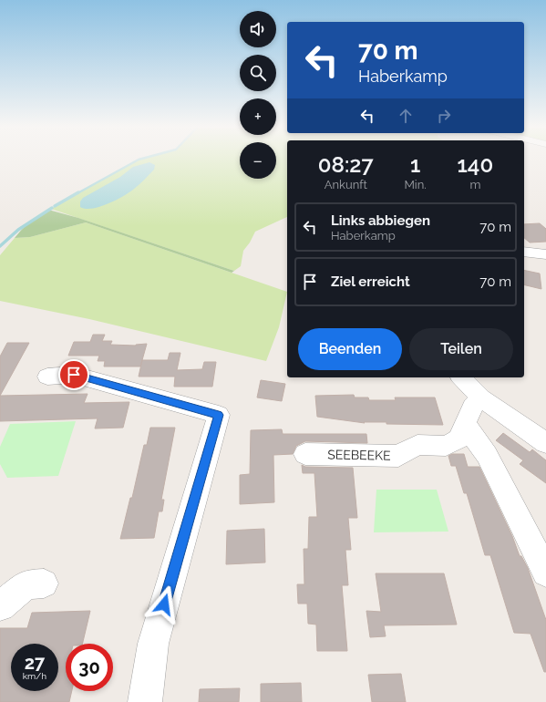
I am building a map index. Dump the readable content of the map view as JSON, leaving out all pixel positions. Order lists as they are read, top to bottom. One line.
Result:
{"streets":{"street":["SEEBEEKE"]},"page":{"map_buttons":["+","−"],"turn":["70 m","Haberkamp"],"eta":["08:27","Ankunft","1","Min.","140","m"],"list":[{"name":"Links abbiegen","note":"Haberkamp","value":"70 m"},{"name":"Ziel erreicht","value":"70 m"}],"buttons":["Beenden","Teilen"],"speed":"27 km/h","limit":"30"}}
